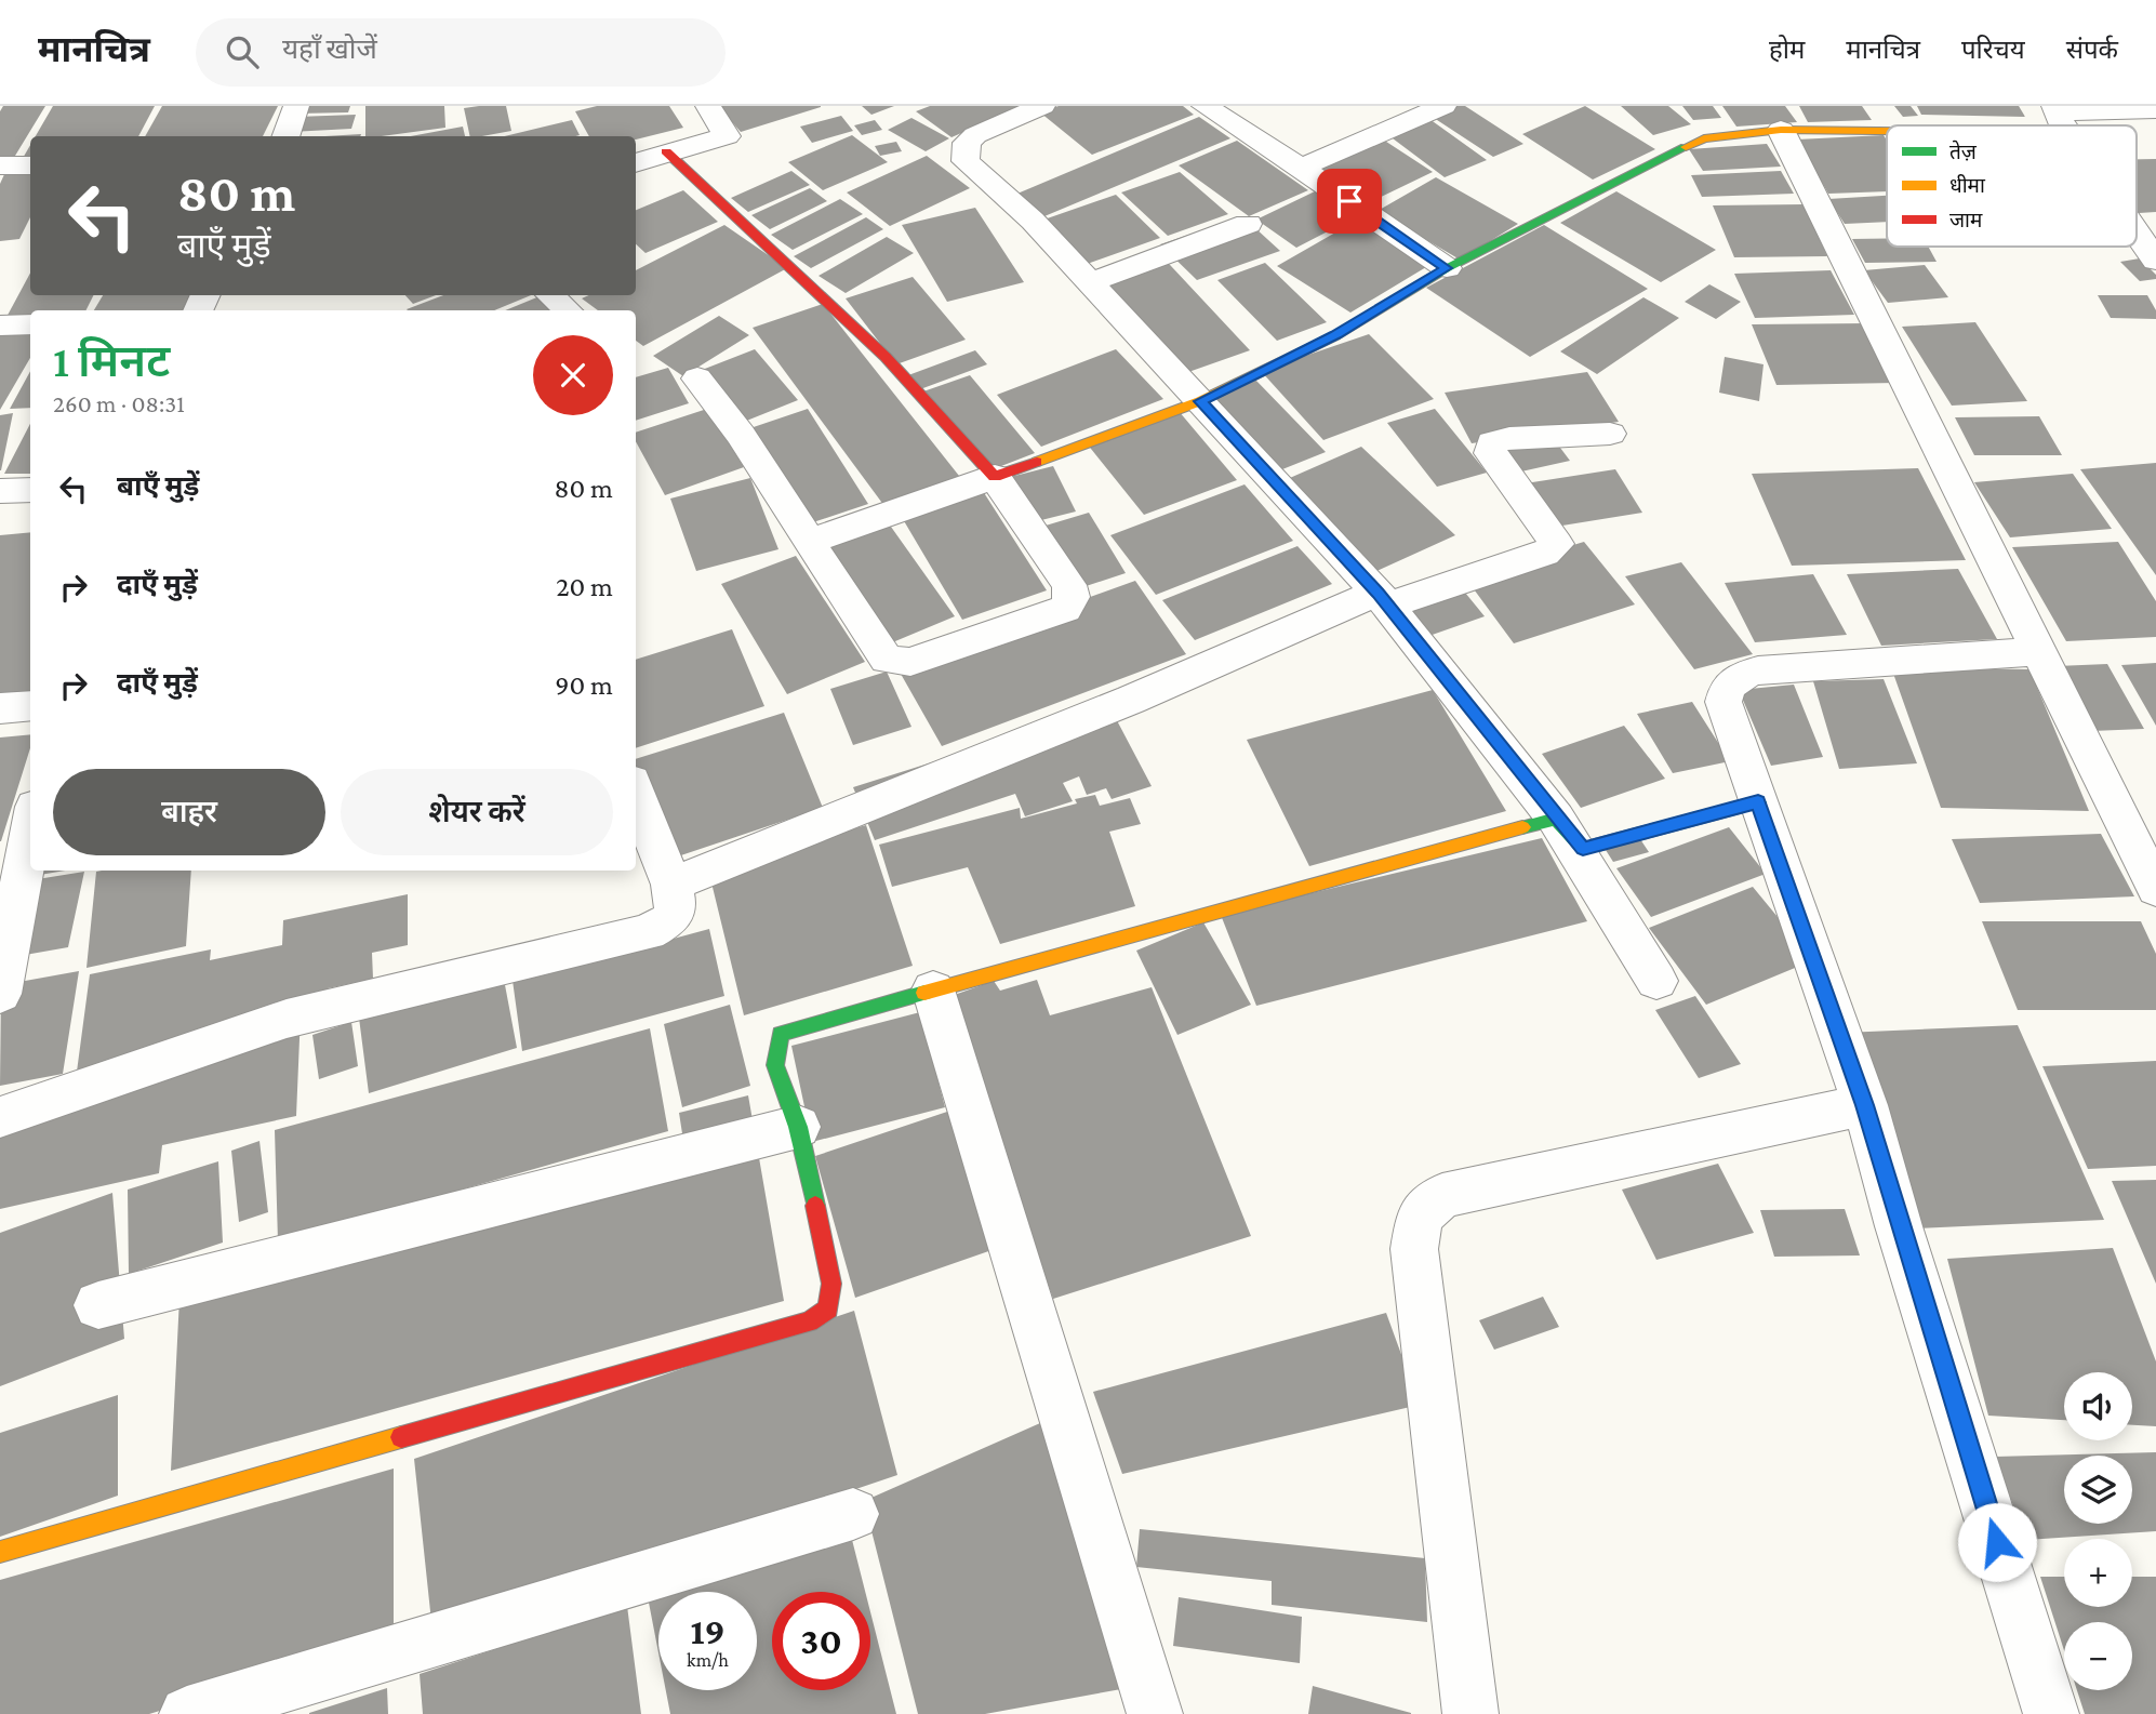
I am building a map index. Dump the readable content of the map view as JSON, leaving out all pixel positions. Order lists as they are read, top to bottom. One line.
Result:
{"legend":["तेज़","धीमा","जाम"],"page":{"header":"मानचित्र","search":"यहाँ खोजें","nav":["होम","मानचित्र","परिचय","संपर्क"],"turn":["80 m","बाएँ मुड़ें"],"heading":["1 मिनट","260 m · 08:31"],"list":[{"name":"बाएँ मुड़ें","value":"80 m"},{"name":"दाएँ मुड़ें","value":"20 m"},{"name":"दाएँ मुड़ें","value":"90 m"}],"buttons":["बाहर","शेयर करें"],"map_buttons":["+","−"],"speed":"19 km/h","limit":"30"}}
